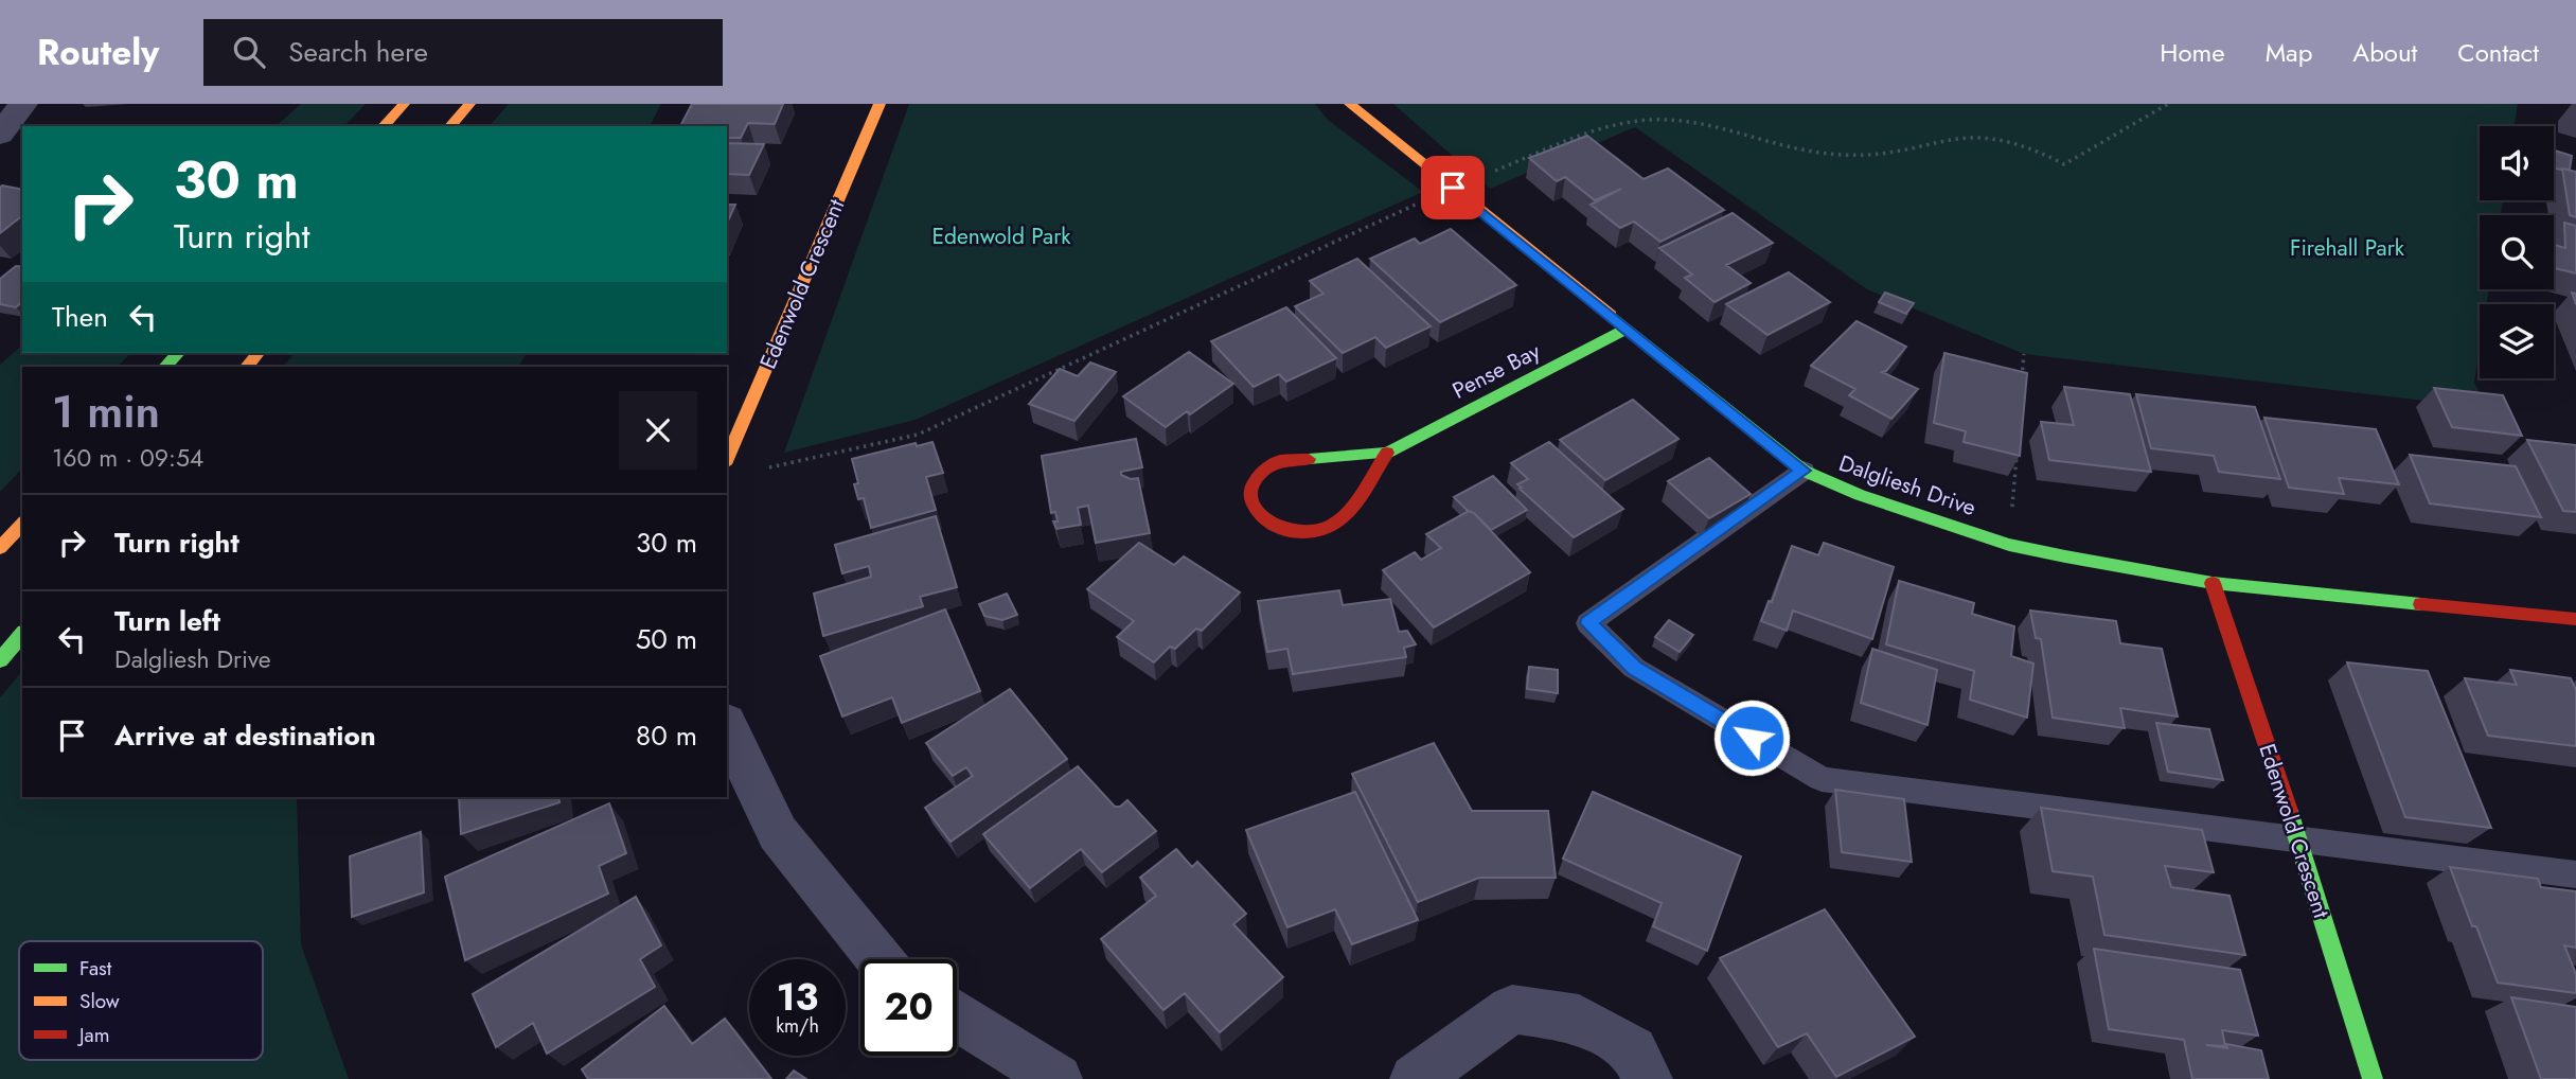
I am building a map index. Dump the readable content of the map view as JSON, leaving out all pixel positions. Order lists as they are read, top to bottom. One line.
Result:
{"streets":{"street":["Edenwold Crescent","Pense Bay","Dalgliesh Drive"]},"crossings":[["Edenwold Crescent","Dalgliesh Drive"],["Pense Bay","Dalgliesh Drive"]],"parks":["Edenwold Park","Firehall Park"],"legend":["Fast","Slow","Jam"],"page":{"header":"Routely","search":"Search here","nav":["Home","Map","About","Contact"],"turn":["30 m","Turn right"],"then":"Then","heading":["1 min","160 m · 09:54"],"list":[{"name":"Turn right","value":"30 m"},{"name":"Turn left","note":"Dalgliesh Drive","value":"50 m"},{"name":"Arrive at destination","value":"80 m"}],"speed":"13 km/h","limit":"20"}}
